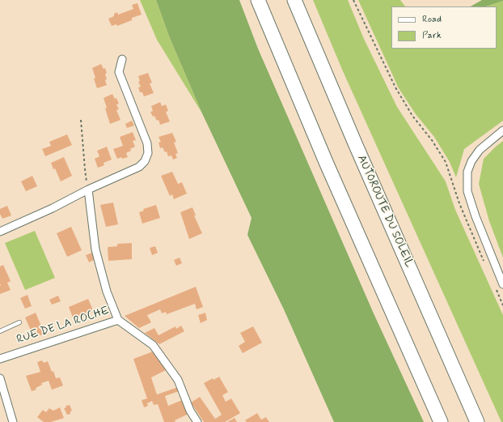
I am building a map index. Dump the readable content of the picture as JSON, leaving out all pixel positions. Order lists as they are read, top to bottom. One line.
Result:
{"streets":{"highway":["AUTOROUTE DU SOLEIL"],"street":["RUE DE LA ROCHE"]},"legend":["Road","Park"]}
